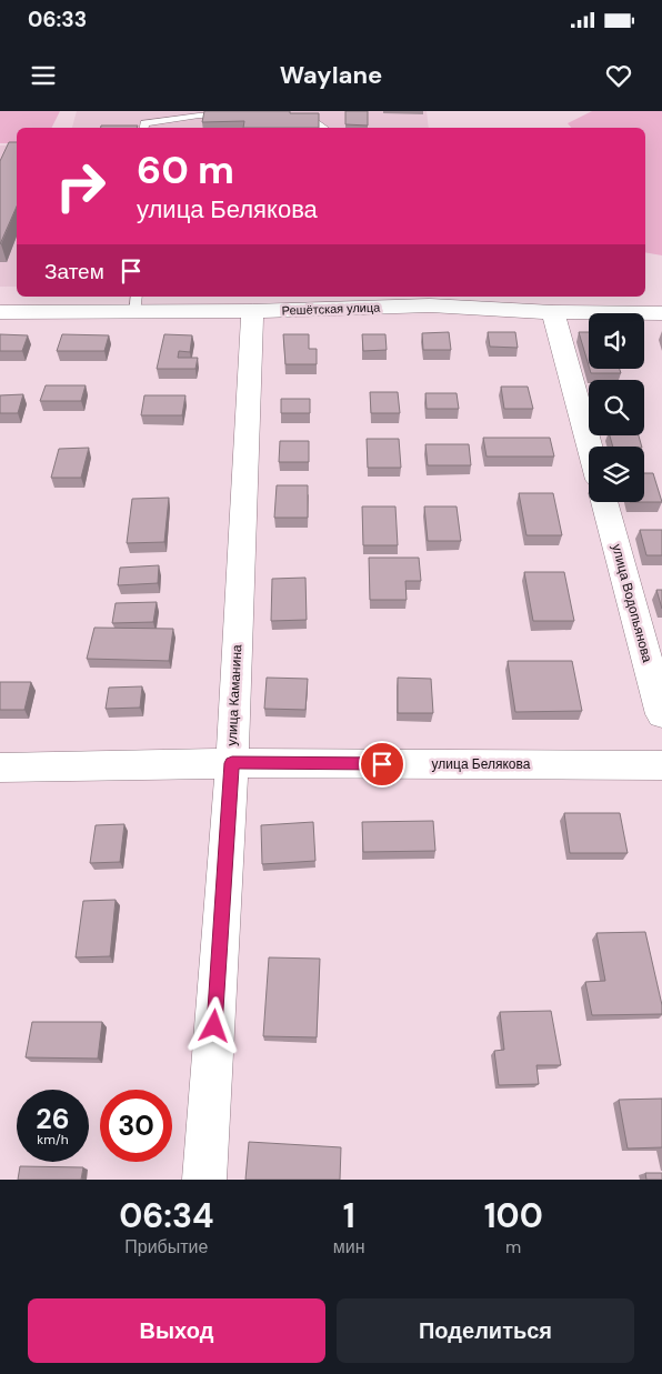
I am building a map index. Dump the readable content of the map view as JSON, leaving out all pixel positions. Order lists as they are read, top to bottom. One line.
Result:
{"streets":{"street":["Решётская улица","улица Водопьянова","улица Каманина","улица Белякова"]},"crossings":[["Решётская улица","улица Каманина"],["улица Каманина","улица Белякова"]],"page":{"status":"06:33","header":"Waylane","turn":["60 m","улица Белякова"],"then":"Затем","speed":"26 km/h","limit":"30","eta":["06:34","Прибытие","1","мин","100","m"],"buttons":["Выход","Поделиться"]}}
